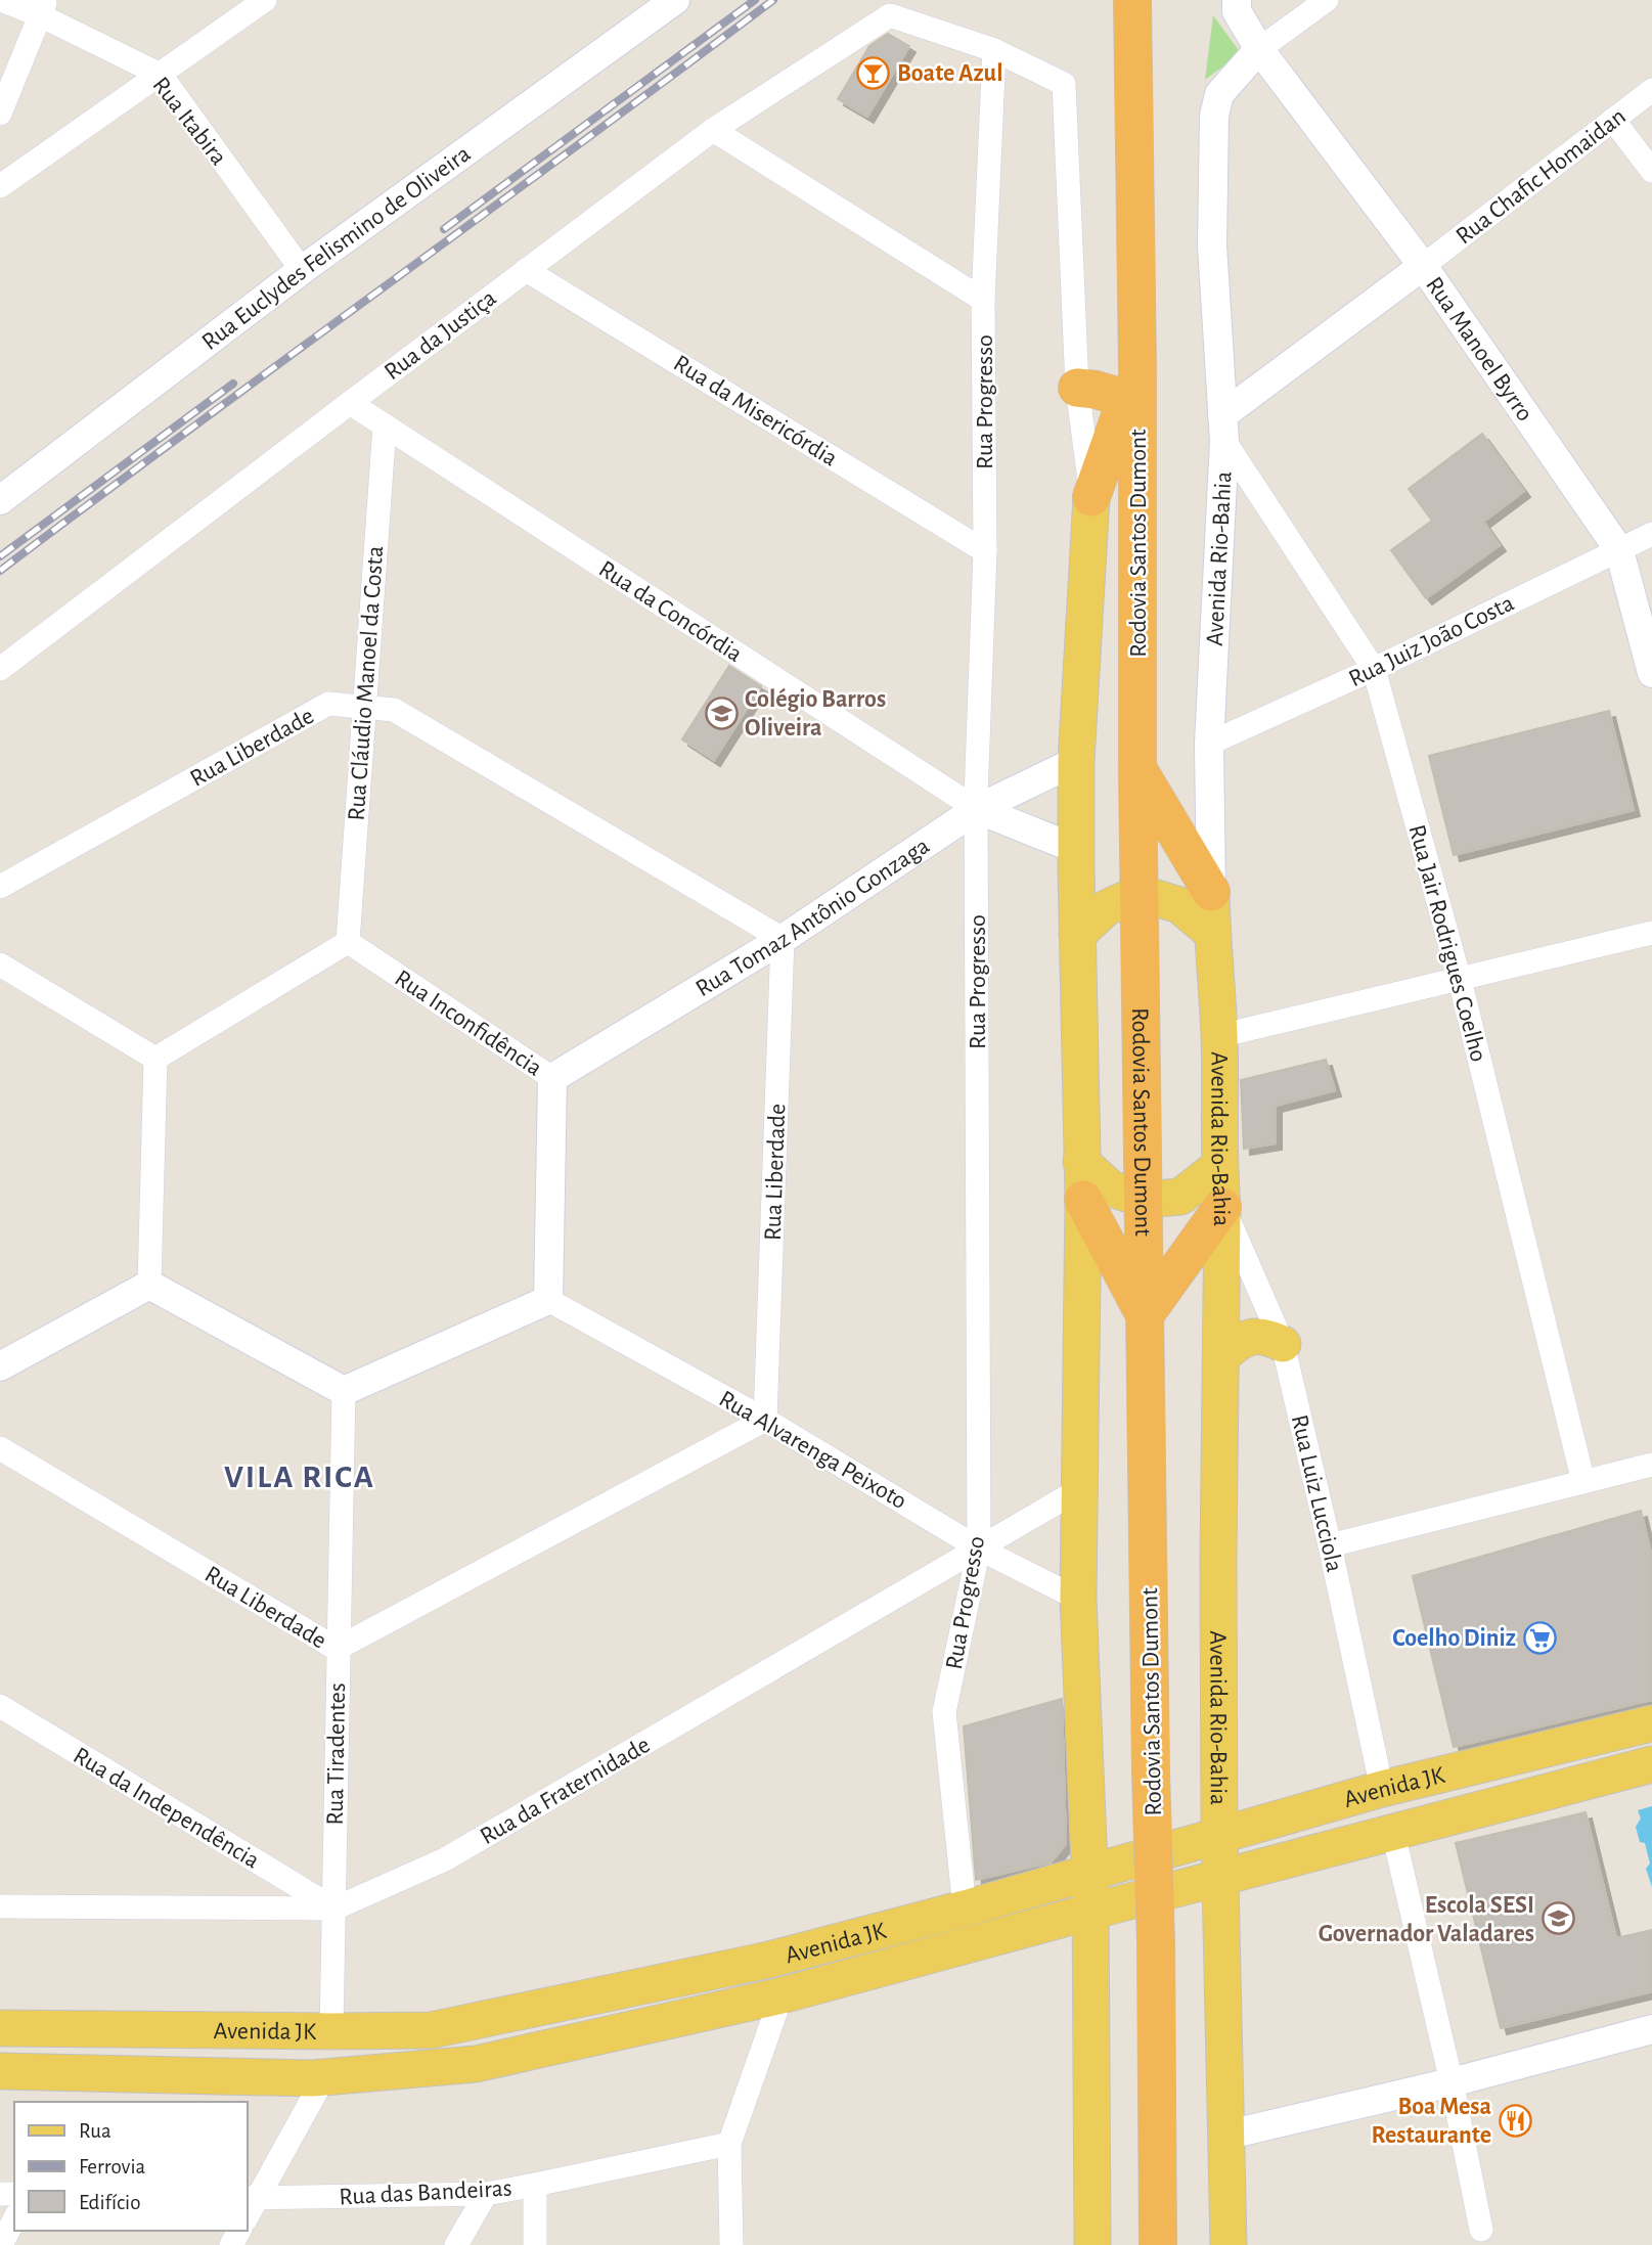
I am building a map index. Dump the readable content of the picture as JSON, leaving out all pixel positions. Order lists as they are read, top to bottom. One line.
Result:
{"streets":{"highway":["Rodovia Santos Dumont"],"main road":["Avenida Rio-Bahia","Avenida JK"],"street":["Rua Itabira","Rua Chafic Homaidan","Rua Euclydes Felismino de Oliveira","Rua da Justiça","Rua Manoel Byrro","Rua Progresso","Rua da Misericórdia","Rua da Concórdia","Rua Juiz João Costa","Rua Cláudio Manoel da Costa","Rua Liberdade","Rua Tomaz Antônio Gonzaga","Rua Jair Rodrigues Coelho","Rua Inconfidência","Rua Alvarenga Peixoto","Rua Luiz Lucciola","Rua Tiradentes","Rua da Fraternidade","Rua da Independência","Rua das Bandeiras"]},"crossings":[["Rua Itabira","Rua Euclydes Felismino de Oliveira"],["Rua Chafic Homaidan","Rua Manoel Byrro"],["Rua Chafic Homaidan","Avenida Rio-Bahia"],["Rua Chafic Homaidan","Rua Jair Rodrigues Coelho"],["Rua da Justiça","Rua Progresso"],["Rua da Justiça","Rua da Misericórdia"],["Rua da Justiça","Rua da Concórdia"],["Rua Manoel Byrro","Avenida Rio-Bahia"],["Rua Manoel Byrro","Rua Juiz João Costa"],["Rua Progresso","Rua da Misericórdia"],["Rua Progresso","Rua da Concórdia"],["Rua Progresso","Rua Tomaz Antônio Gonzaga"],["Rua Progresso","Rua Alvarenga Peixoto"],["Rua Progresso","Avenida JK"],["Rua Progresso","Rua da Fraternidade"],["Avenida Rio-Bahia","Rua Juiz João Costa"],["Avenida Rio-Bahia","Rua Jair Rodrigues Coelho"],["Avenida Rio-Bahia","Rua Luiz Lucciola"],["Avenida Rio-Bahia","Avenida JK"],["Rua da Concórdia","Rua Cláudio Manoel da Costa"],["Rua da Concórdia","Rua Tomaz Antônio Gonzaga"],["Rua Juiz João Costa","Rua Jair Rodrigues Coelho"],["Rua Cláudio Manoel da Costa","Rua Liberdade"],["Rua Cláudio Manoel da Costa","Rua Inconfidência"],["Rua Liberdade","Rua Tomaz Antônio Gonzaga"],["Rua Liberdade","Rua Alvarenga Peixoto"],["Rua Liberdade","Rua Tiradentes"],["Rua Tomaz Antônio Gonzaga","Rua Inconfidência"],["Rua Inconfidência","Rua Alvarenga Peixoto"],["Rua Alvarenga Peixoto","Rua da Fraternidade"],["Rua Luiz Lucciola","Avenida JK"],["Rua Tiradentes","Avenida JK"],["Rua Tiradentes","Rua da Fraternidade"],["Rua Tiradentes","Rua da Independência"],["Rua da Fraternidade","Rua da Independência"]],"districts":["VILA RICA"],"places":{"bar":["Boate Azul"],"school or university":["Colégio Barros Oliveira","Escola SESI Governador Valadares"],"supermarket":["Coelho Diniz"],"restaurant":["Boa Mesa Restaurante"]},"legend":["Rua","Ferrovia","Edifício"]}
